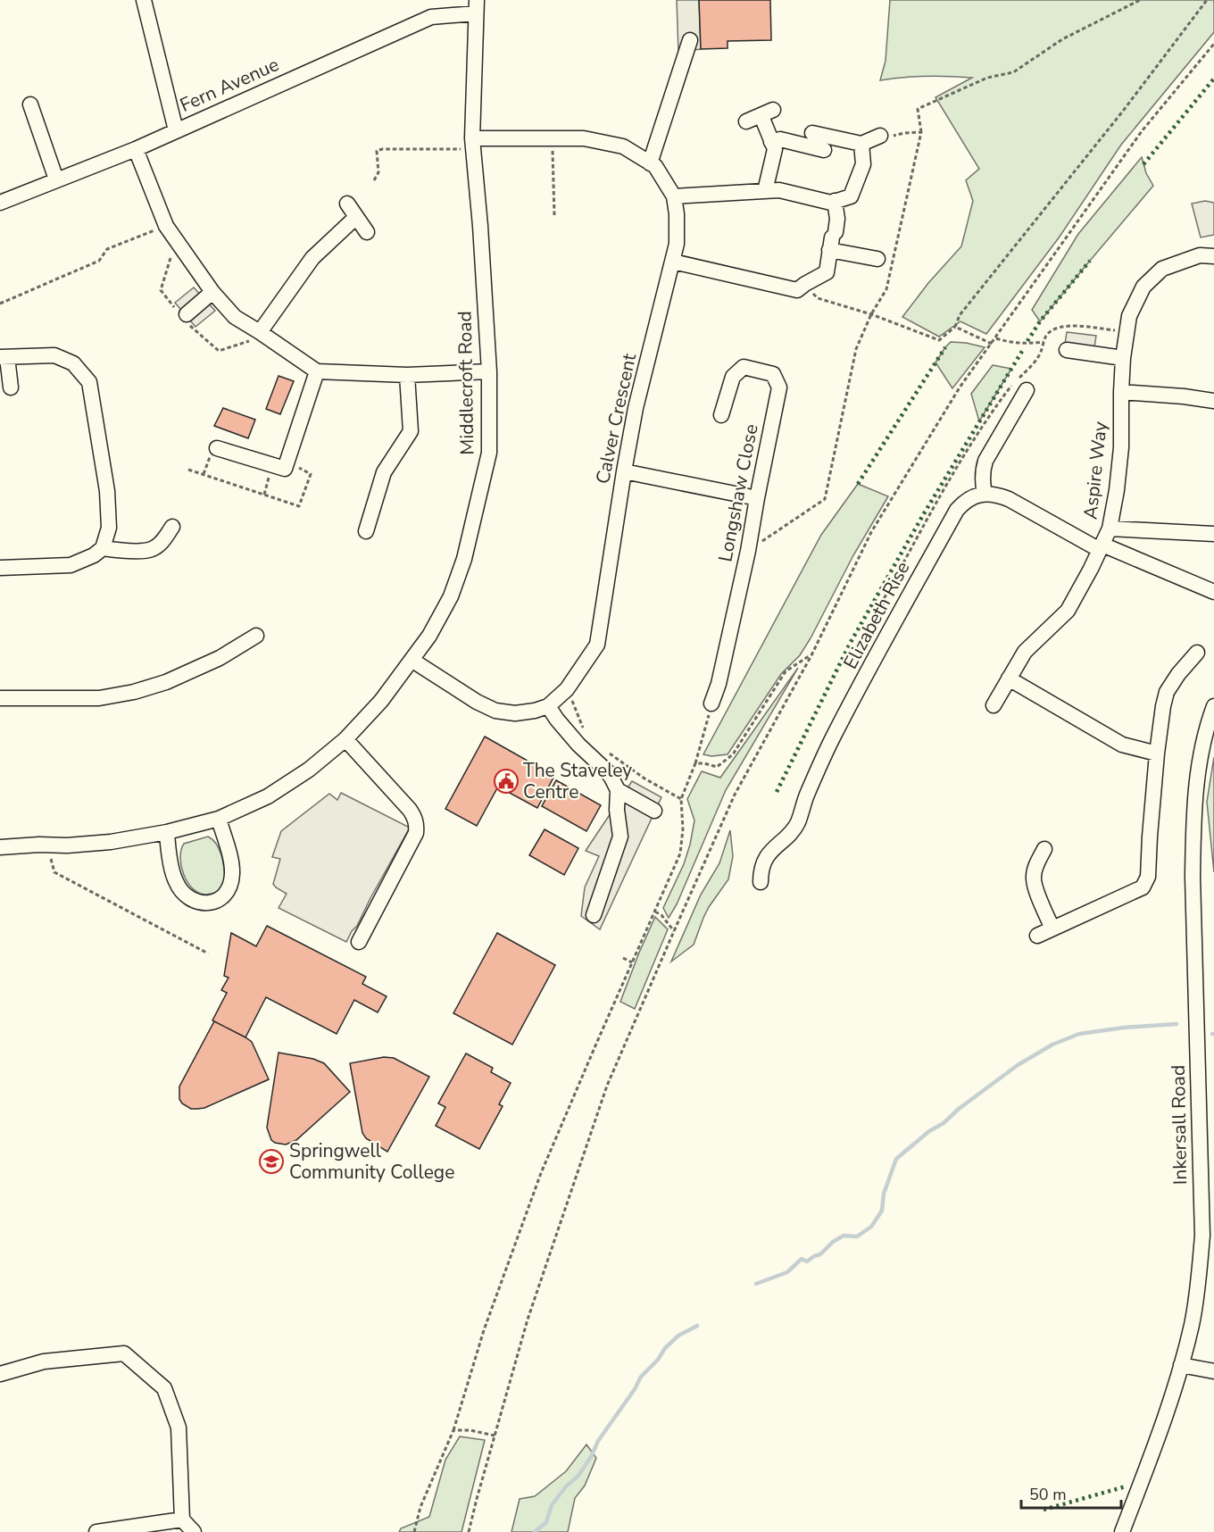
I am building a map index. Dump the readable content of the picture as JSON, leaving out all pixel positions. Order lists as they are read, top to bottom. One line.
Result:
{"streets":{"street":["Fern Avenue","Middlecroft Road","Calver Crescent","Aspire Way","Longshaw Close","Elizabeth Rise","Inkersall Road"]},"crossings":[["Fern Avenue","Middlecroft Road"],["Middlecroft Road","Calver Crescent"]],"places":{"public building":["The Staveley Centre"],"school or university":["Springwell Community College"]},"scale_bar":"50 m"}
